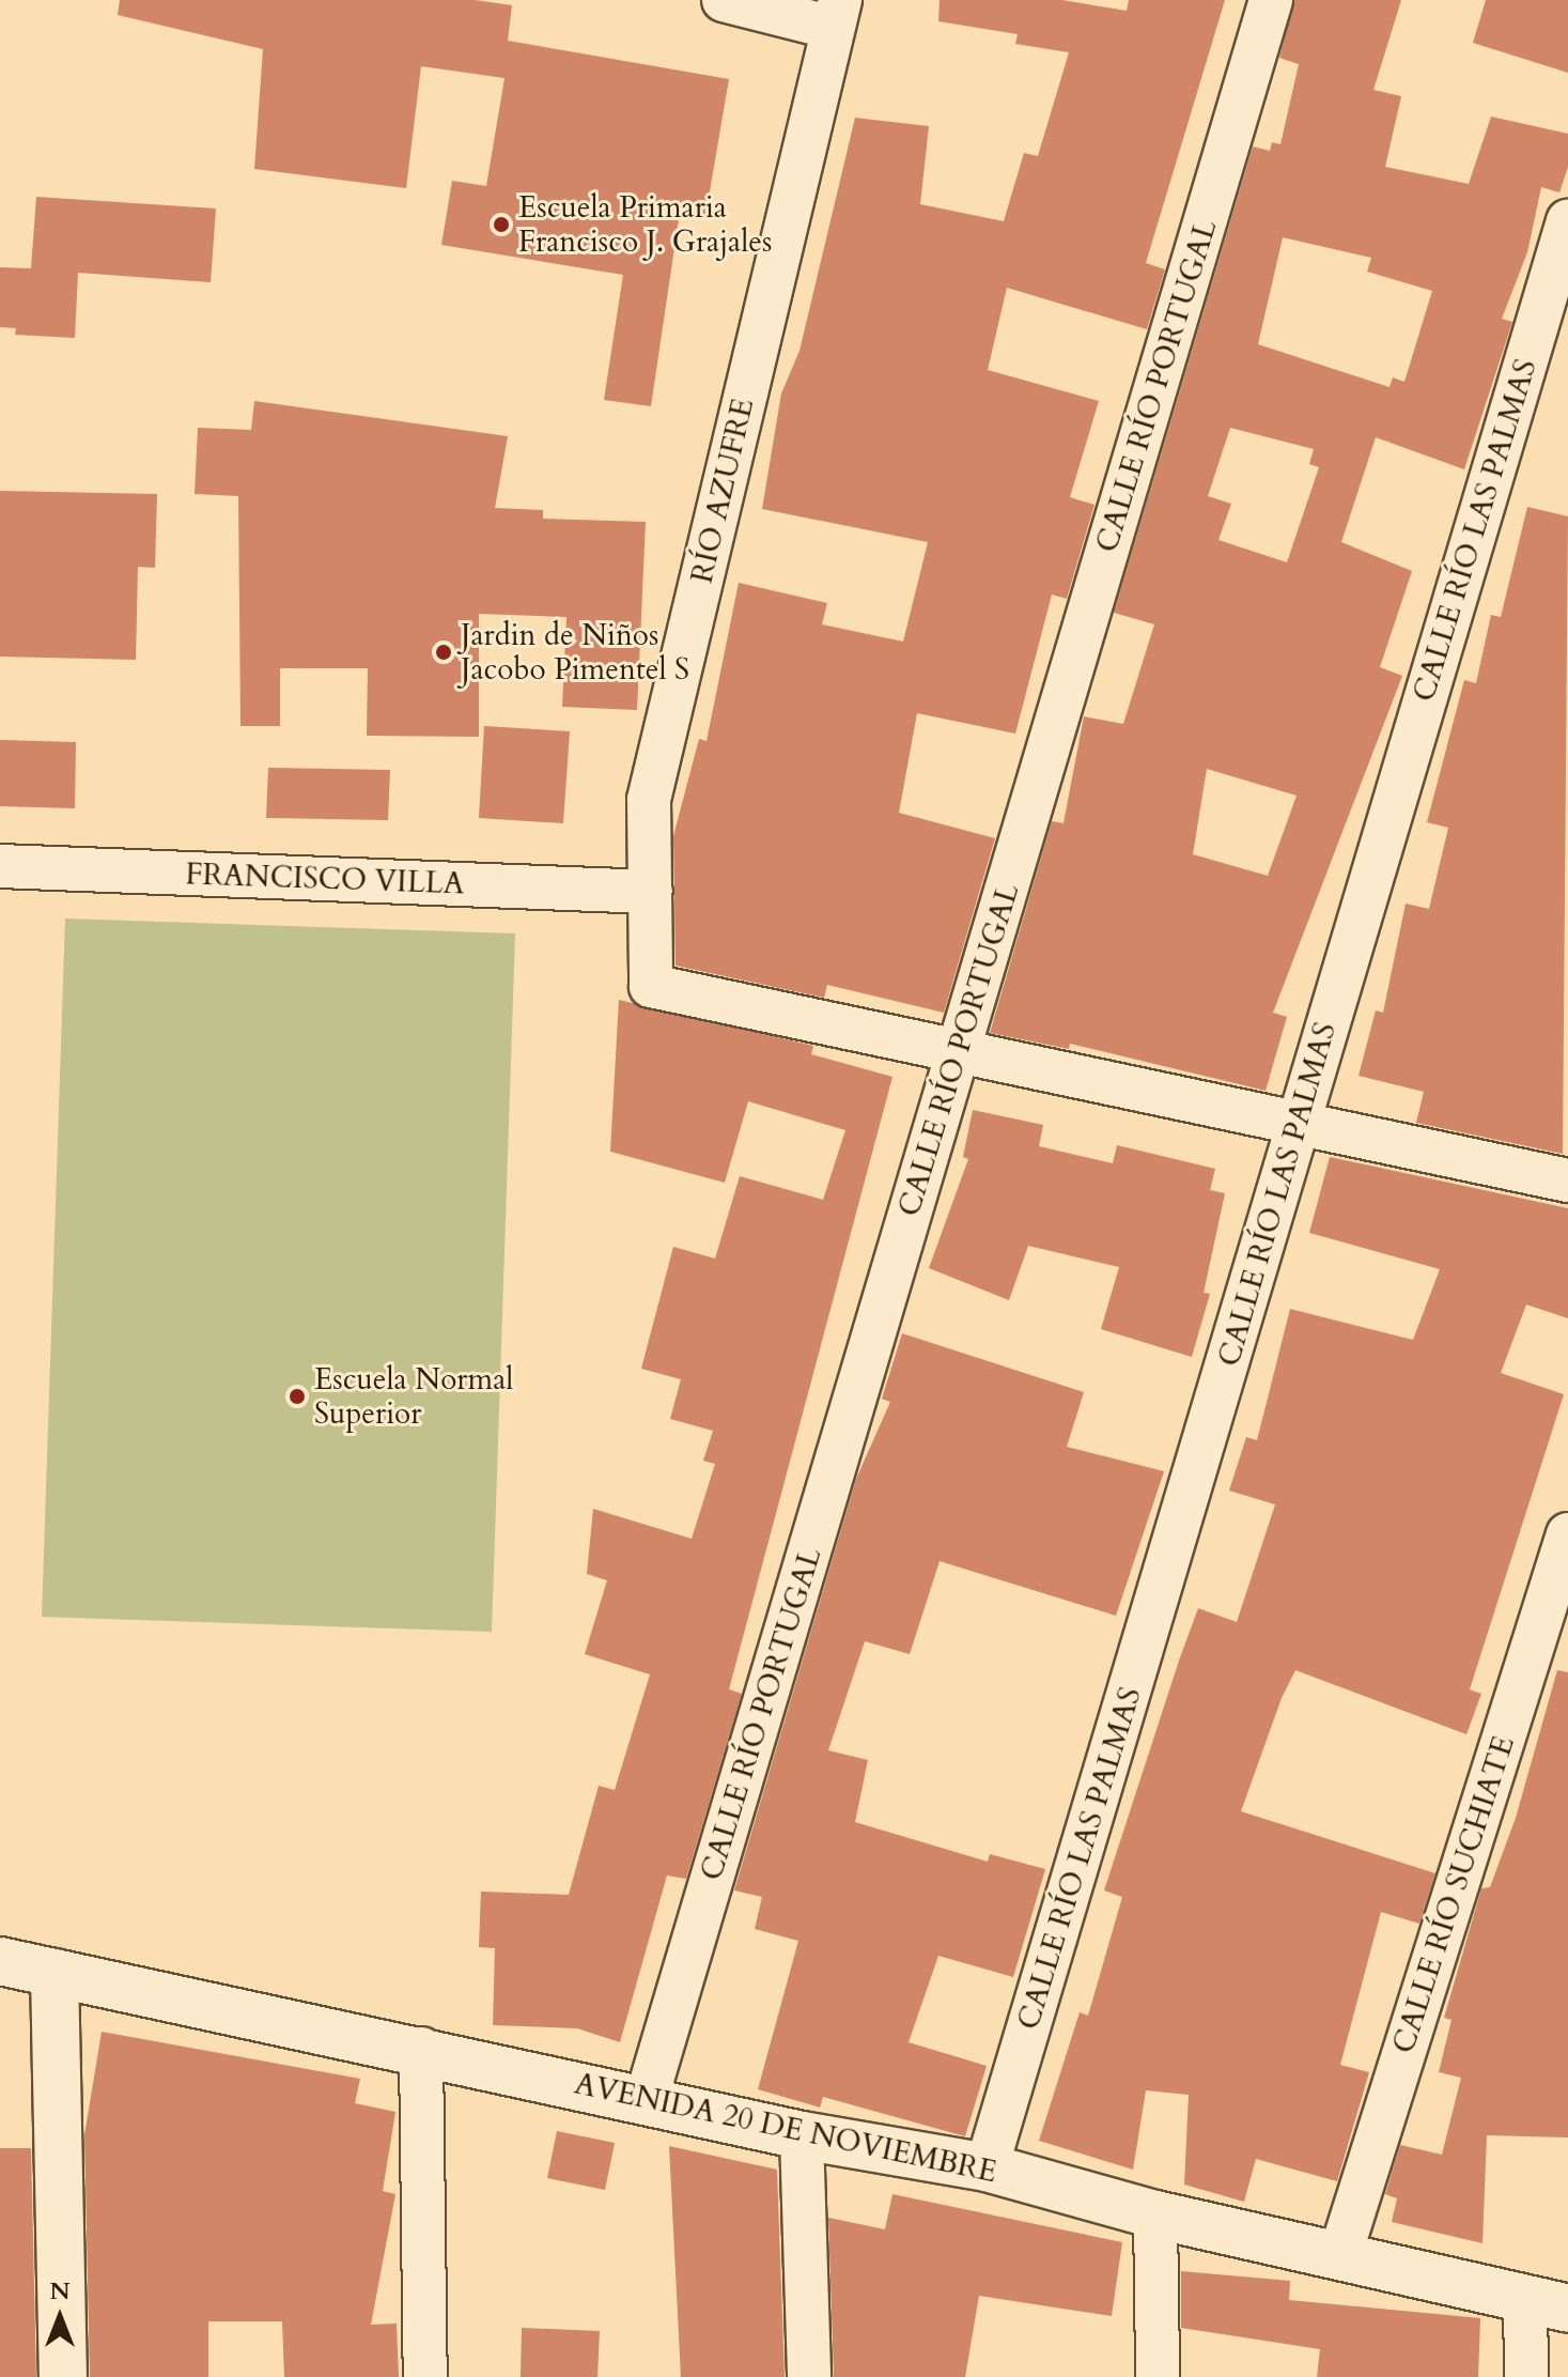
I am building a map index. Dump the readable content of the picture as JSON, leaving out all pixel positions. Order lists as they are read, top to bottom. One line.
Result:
{"streets":{"street":["CALLE RÍO PORTUGAL","RÍO AZUFRE","CALLE RÍO LAS PALMAS","FRANCISCO VILLA","CALLE RÍO SUCHIATE","AVENIDA 20 DE NOVIEMBRE"]},"crossings":[["CALLE RÍO PORTUGAL","RÍO AZUFRE"],["CALLE RÍO PORTUGAL","AVENIDA 20 DE NOVIEMBRE"],["RÍO AZUFRE","FRANCISCO VILLA"],["CALLE RÍO LAS PALMAS","AVENIDA 20 DE NOVIEMBRE"],["CALLE RÍO SUCHIATE","AVENIDA 20 DE NOVIEMBRE"]],"places":["Escuela Primaria Francisco J. Grajales","Jardin de Niños Jacobo Pimentel S","Escuela Normal Superior"],"north":"top"}
